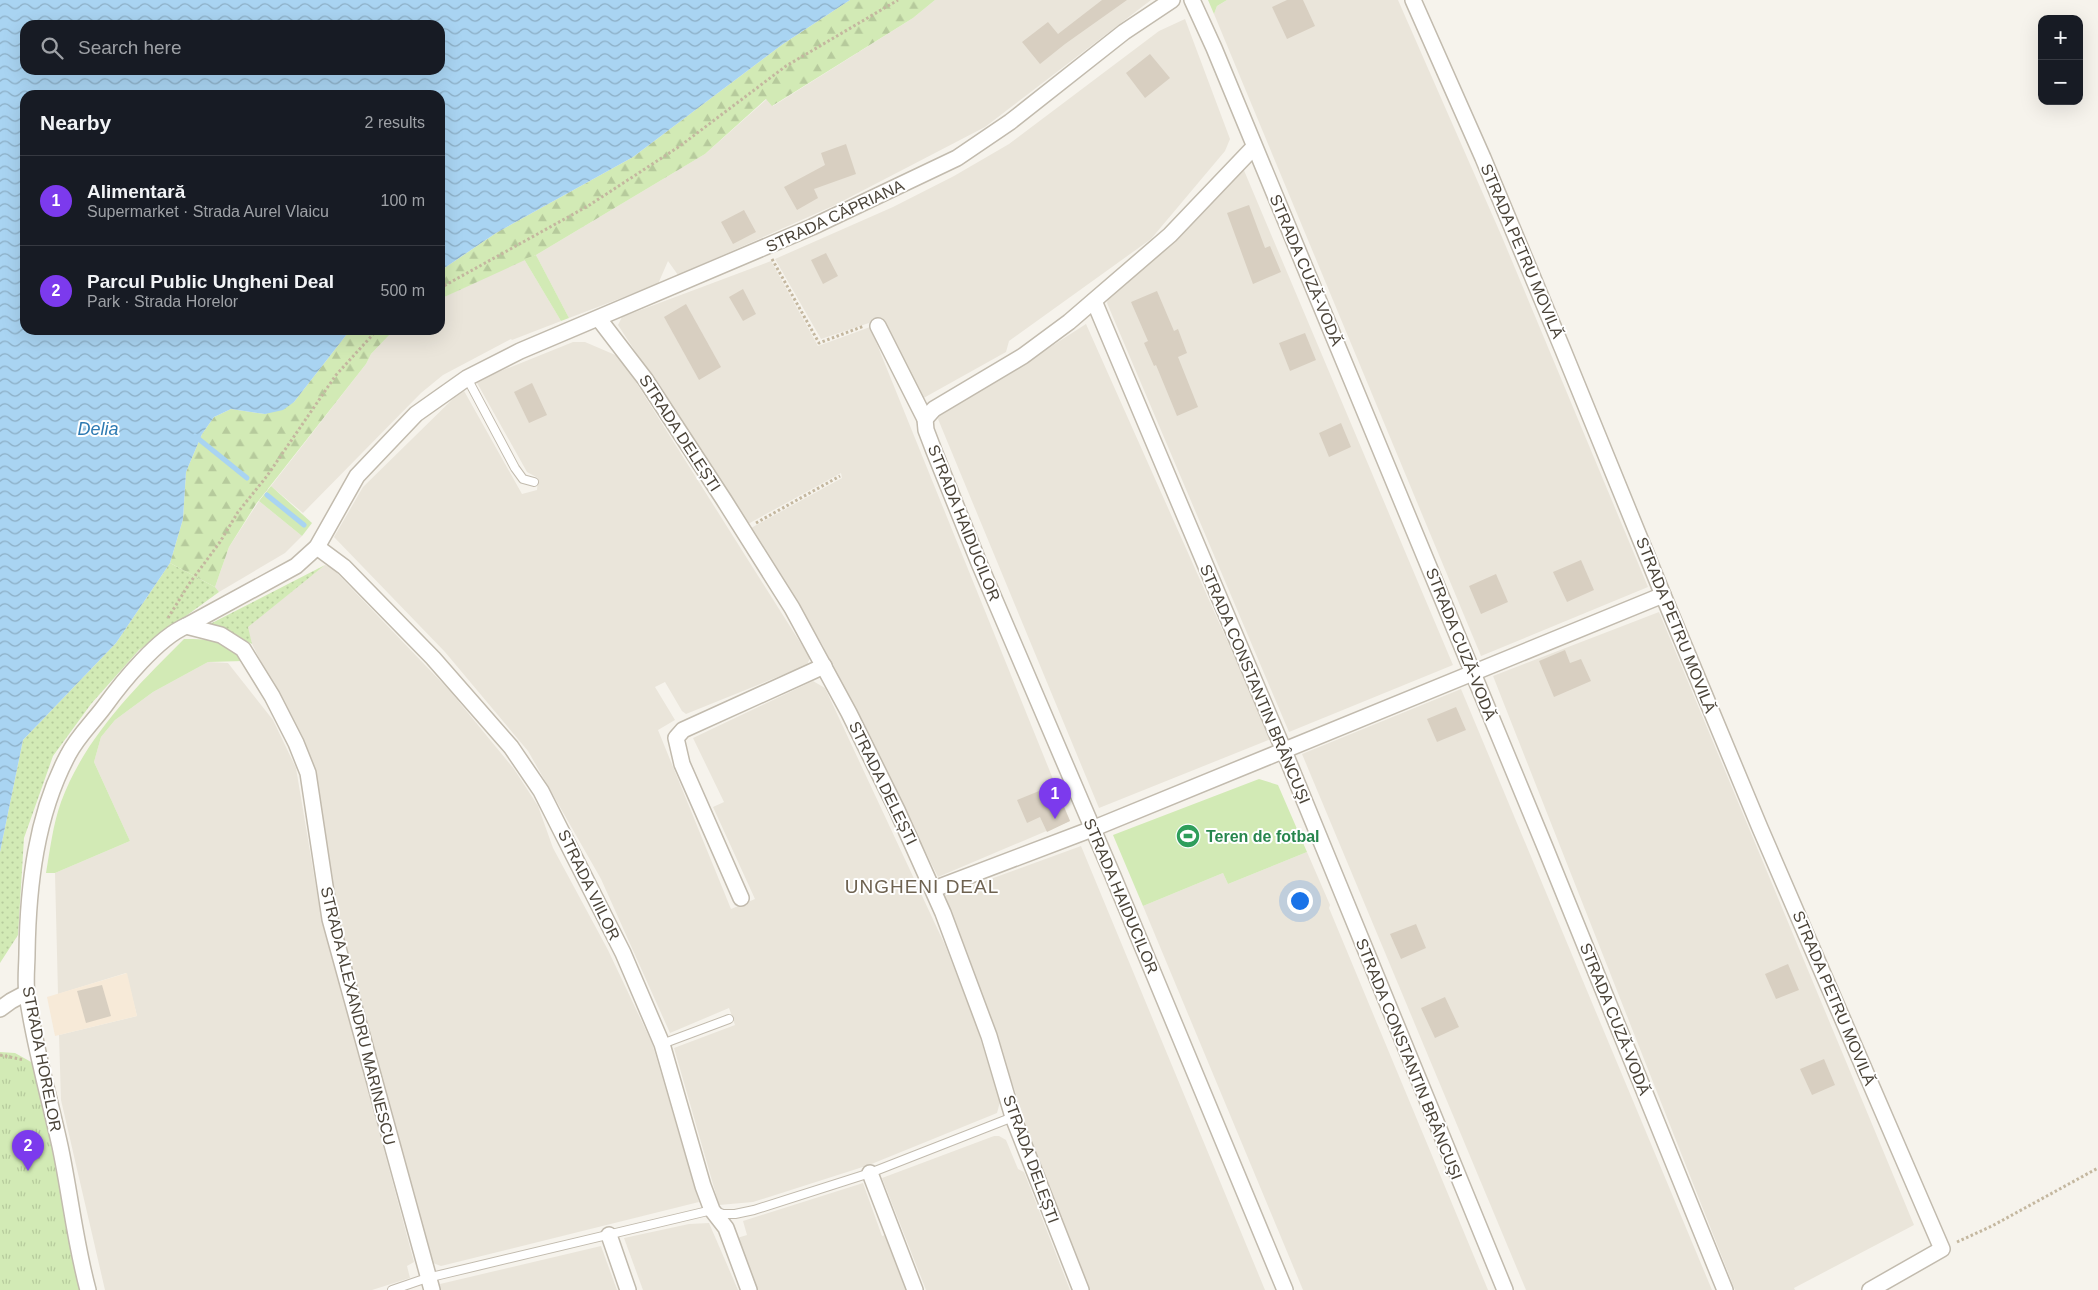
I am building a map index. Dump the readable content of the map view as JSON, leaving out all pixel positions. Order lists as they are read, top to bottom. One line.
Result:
{"streets":{"street":["STRADA CĂPRIANA","STRADA PETRU MOVILĂ","STRADA CUZĂ-VODĂ","STRADA DELEȘTI","STRADA HAIDUCILOR","STRADA CONSTANTIN BRÂNCUŞI","STRADA VIILOR","STRADA ALEXANDRU MARINESCU","STRADA HORELOR"]},"crossings":[["STRADA CĂPRIANA","STRADA DELEȘTI"],["STRADA CĂPRIANA","STRADA VIILOR"],["STRADA CĂPRIANA","STRADA ALEXANDRU MARINESCU"],["STRADA CĂPRIANA","STRADA HORELOR"],["STRADA ALEXANDRU MARINESCU","STRADA HORELOR"]],"districts":["UNGHENI DEAL"],"water":["Delia"],"places":{"sports":["Teren de fotbal"]},"page":{"map_buttons":["+","−"],"search":"Search here","heading":["Nearby","2 results"],"list":[{"mark":"1","name":"Alimentară","note":"Supermarket · Strada Aurel Vlaicu","value":"100 m"},{"mark":"2","name":"Parcul Public Ungheni Deal","note":"Park · Strada Horelor","value":"500 m"}],"pins":["1","2"]}}
